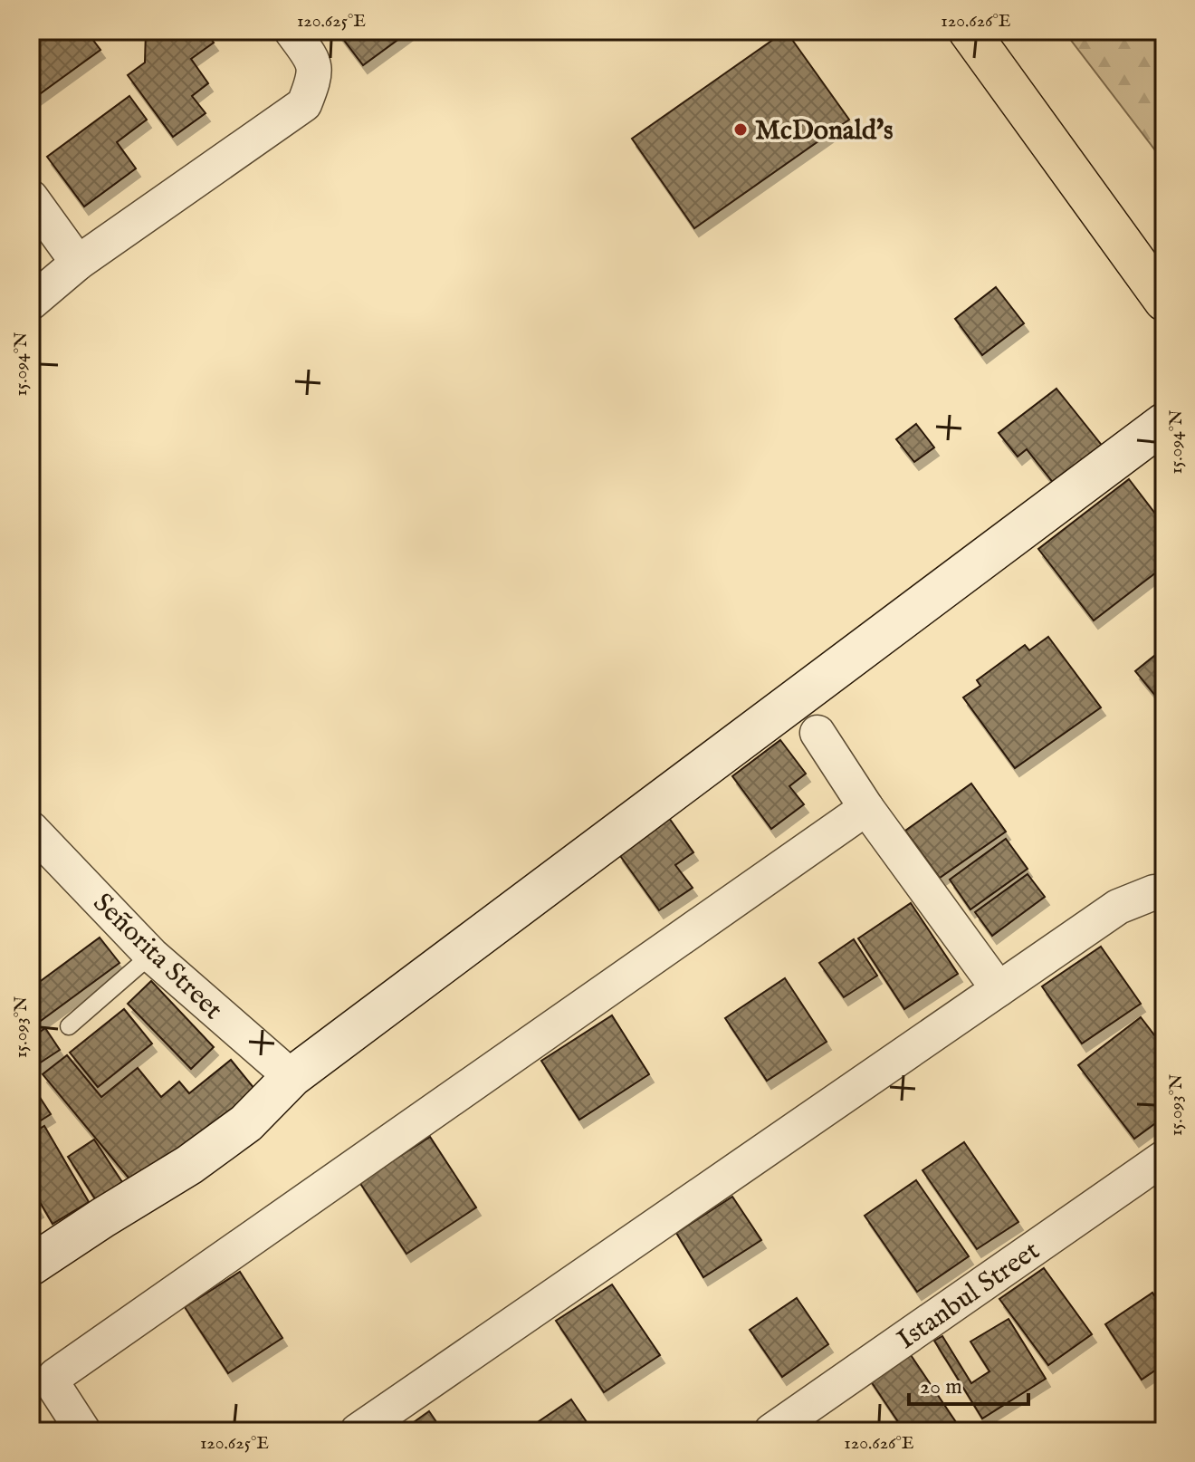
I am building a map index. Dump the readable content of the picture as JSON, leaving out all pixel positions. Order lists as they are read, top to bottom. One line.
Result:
{"streets":{"street":["Señorita Street","Istanbul Street"]},"places":["McDonald's"],"scale_bar":"20 m","coordinates":["120.625°E","120.626°E","15.094°N","15.093°N"]}
